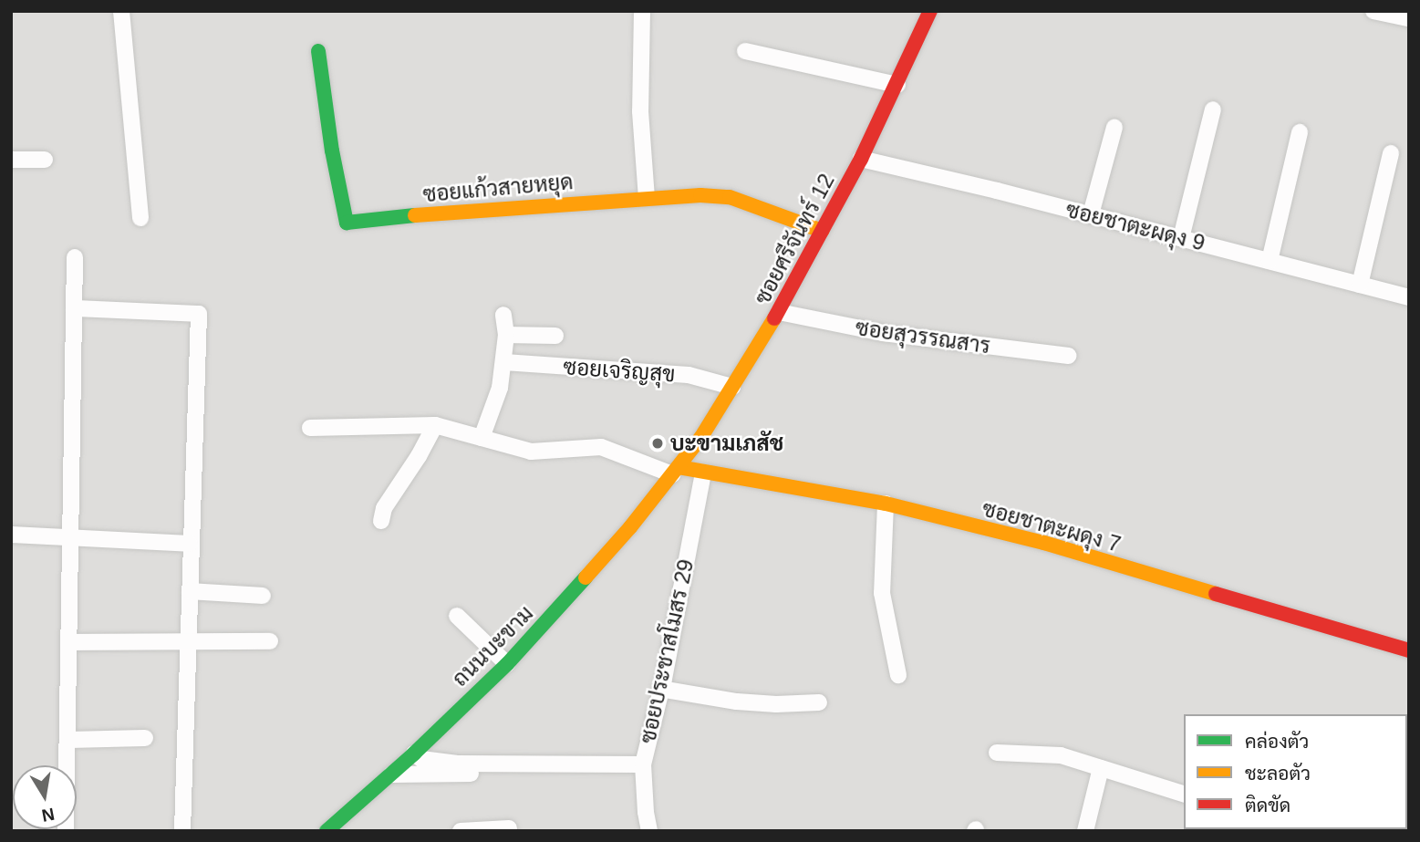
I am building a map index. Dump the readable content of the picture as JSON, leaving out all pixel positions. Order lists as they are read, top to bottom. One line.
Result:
{"streets":{"street":["ซอยแก้วสายหยุด","ซอยชาตะผดุง 9","ซอยศรีจันทร์ 12","ซอยสุวรรณสาร","ซอยเจริญสุข","ซอยชาตะผดุง 7","ถนนบะขาม","ซอยประชาสโมสร 29"]},"crossings":[["ซอยแก้วสายหยุด","ซอยศรีจันทร์ 12"],["ซอยชาตะผดุง 9","ซอยศรีจันทร์ 12"],["ซอยศรีจันทร์ 12","ซอยสุวรรณสาร"],["ซอยศรีจันทร์ 12","ซอยเจริญสุข"],["ซอยศรีจันทร์ 12","ซอยชาตะผดุง 7"],["ซอยศรีจันทร์ 12","ถนนบะขาม"],["ซอยชาตะผดุง 7","ถนนบะขาม"],["ซอยชาตะผดุง 7","ซอยประชาสโมสร 29"]],"places":["บะขามเภสัช"],"legend":["คล่องตัว","ชะลอตัว","ติดขัด"],"north":"bottom"}
